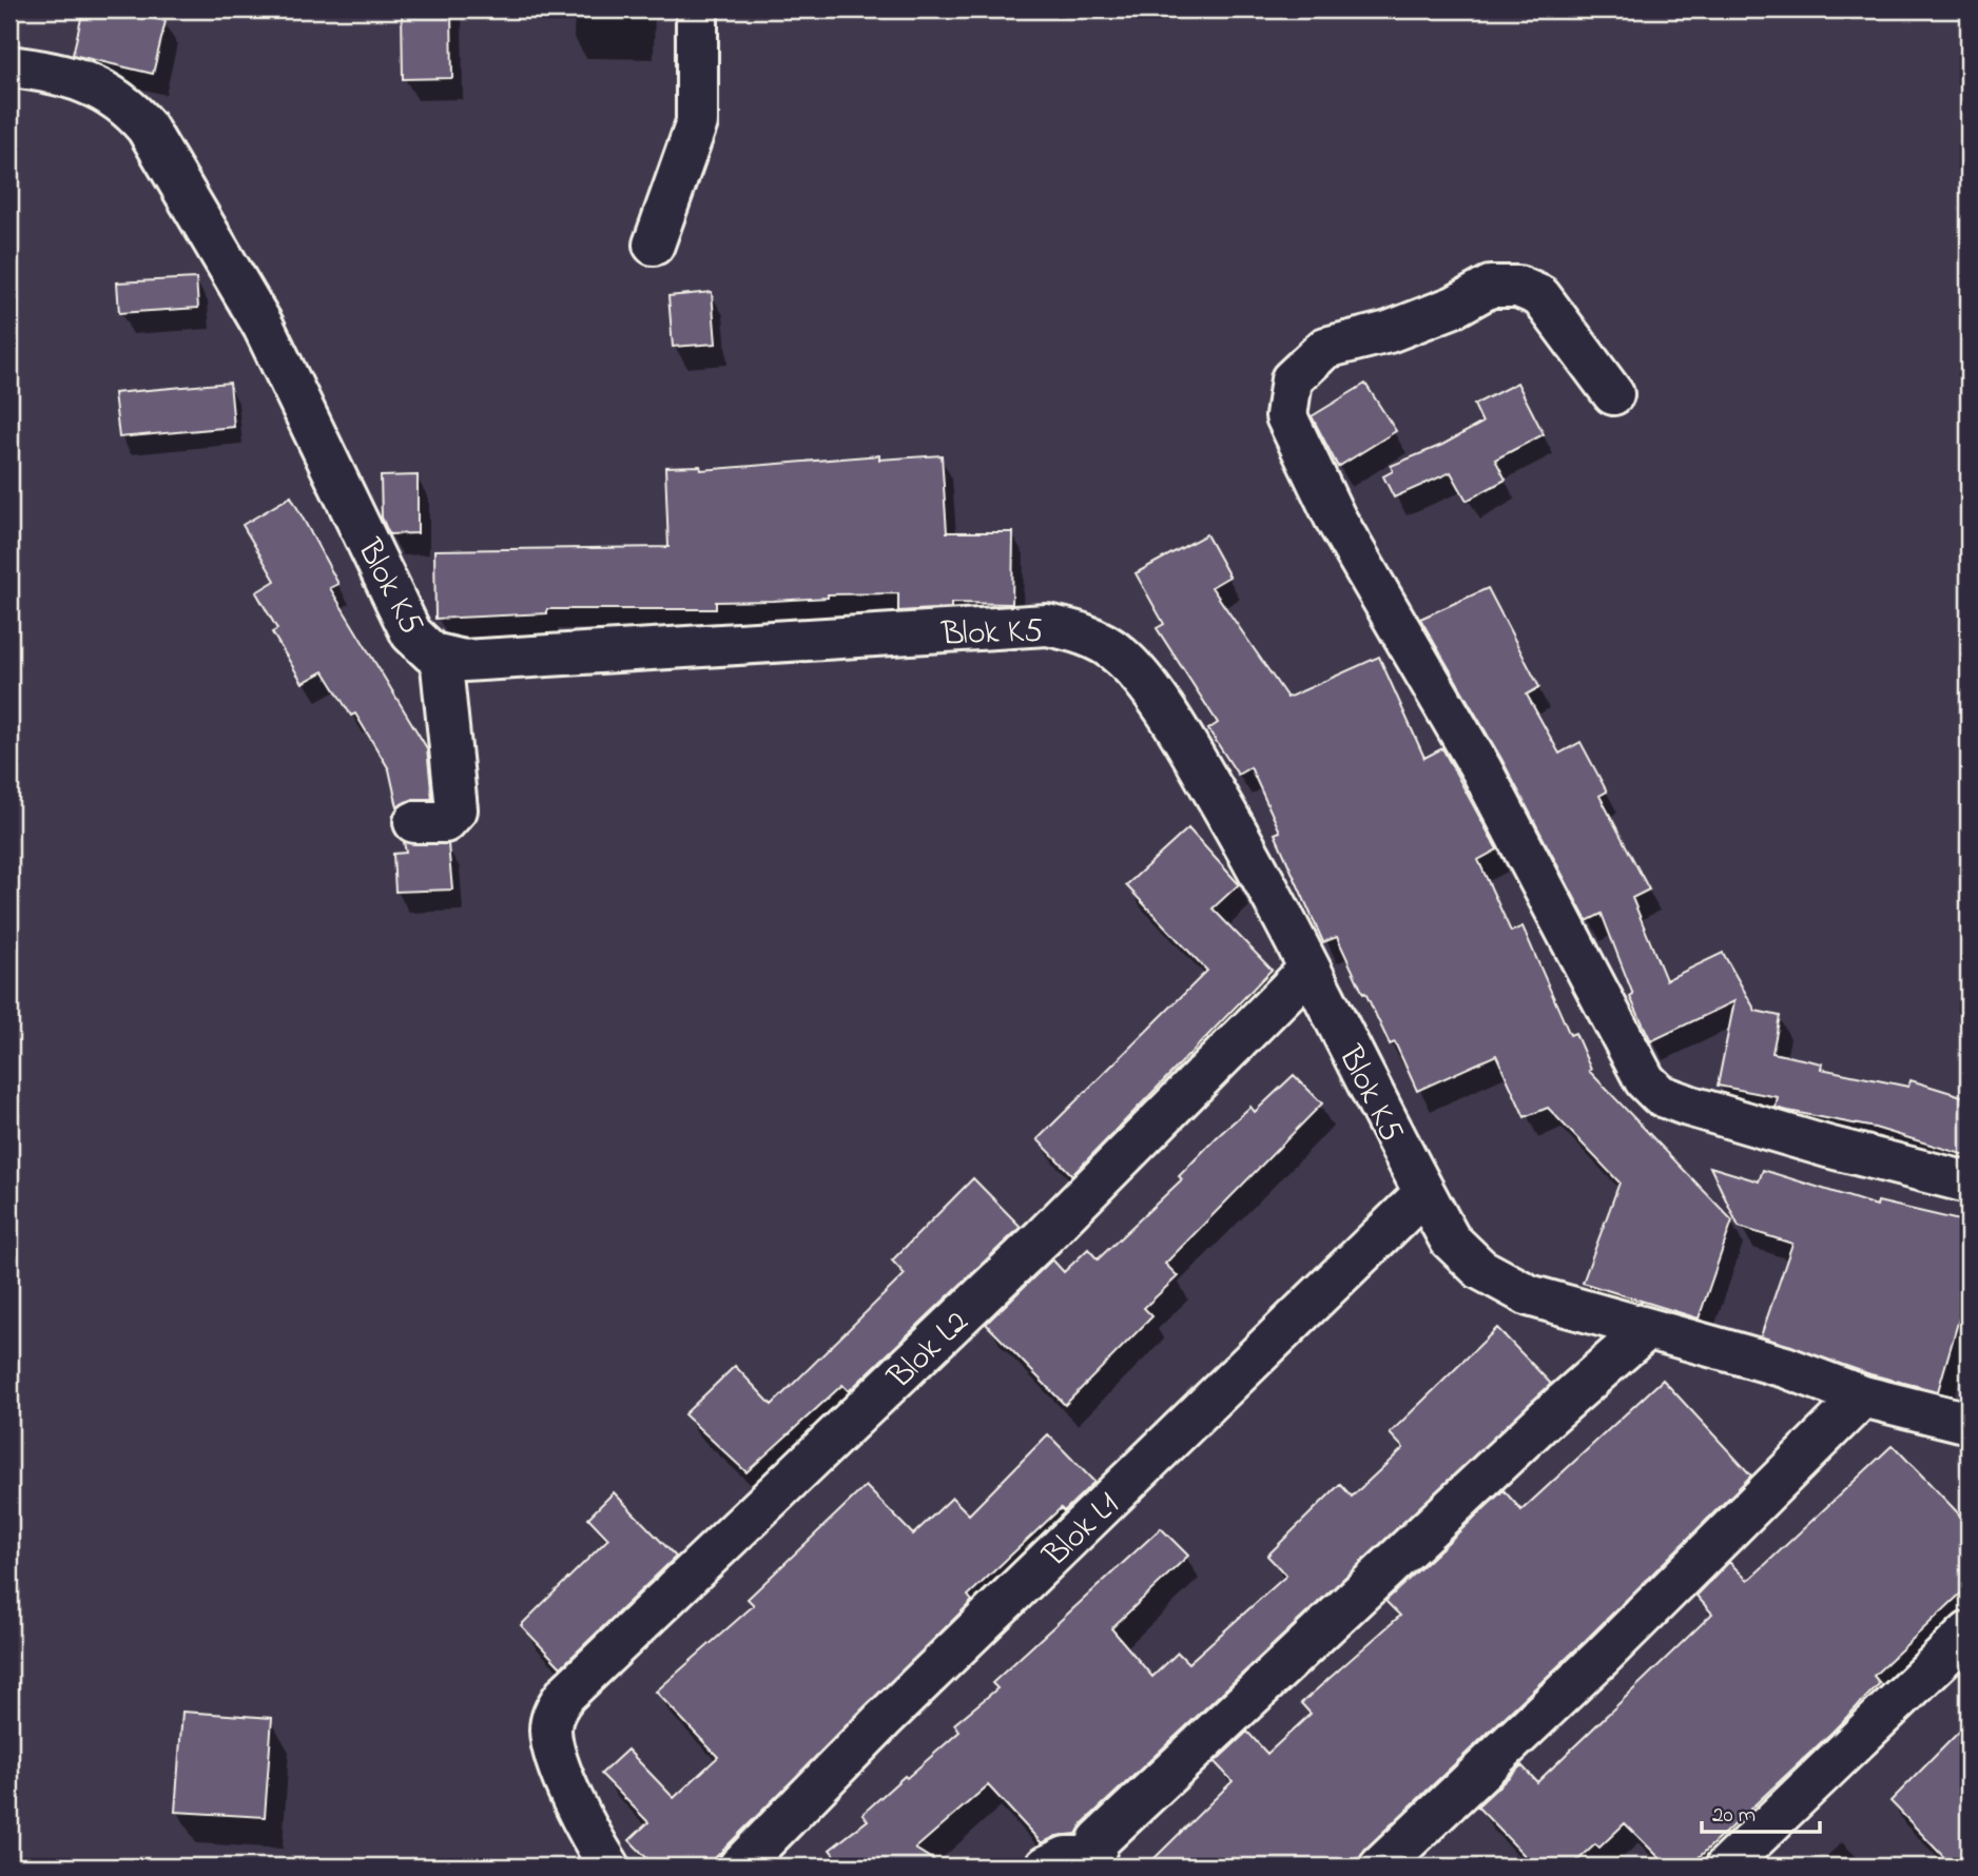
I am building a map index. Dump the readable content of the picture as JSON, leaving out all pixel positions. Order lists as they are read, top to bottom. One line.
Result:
{"streets":{"street":["Blok K5","Blok L2","Blok L1"]},"crossings":[["Blok K5","Blok L2"],["Blok K5","Blok L1"]],"scale_bar":"20 m"}
